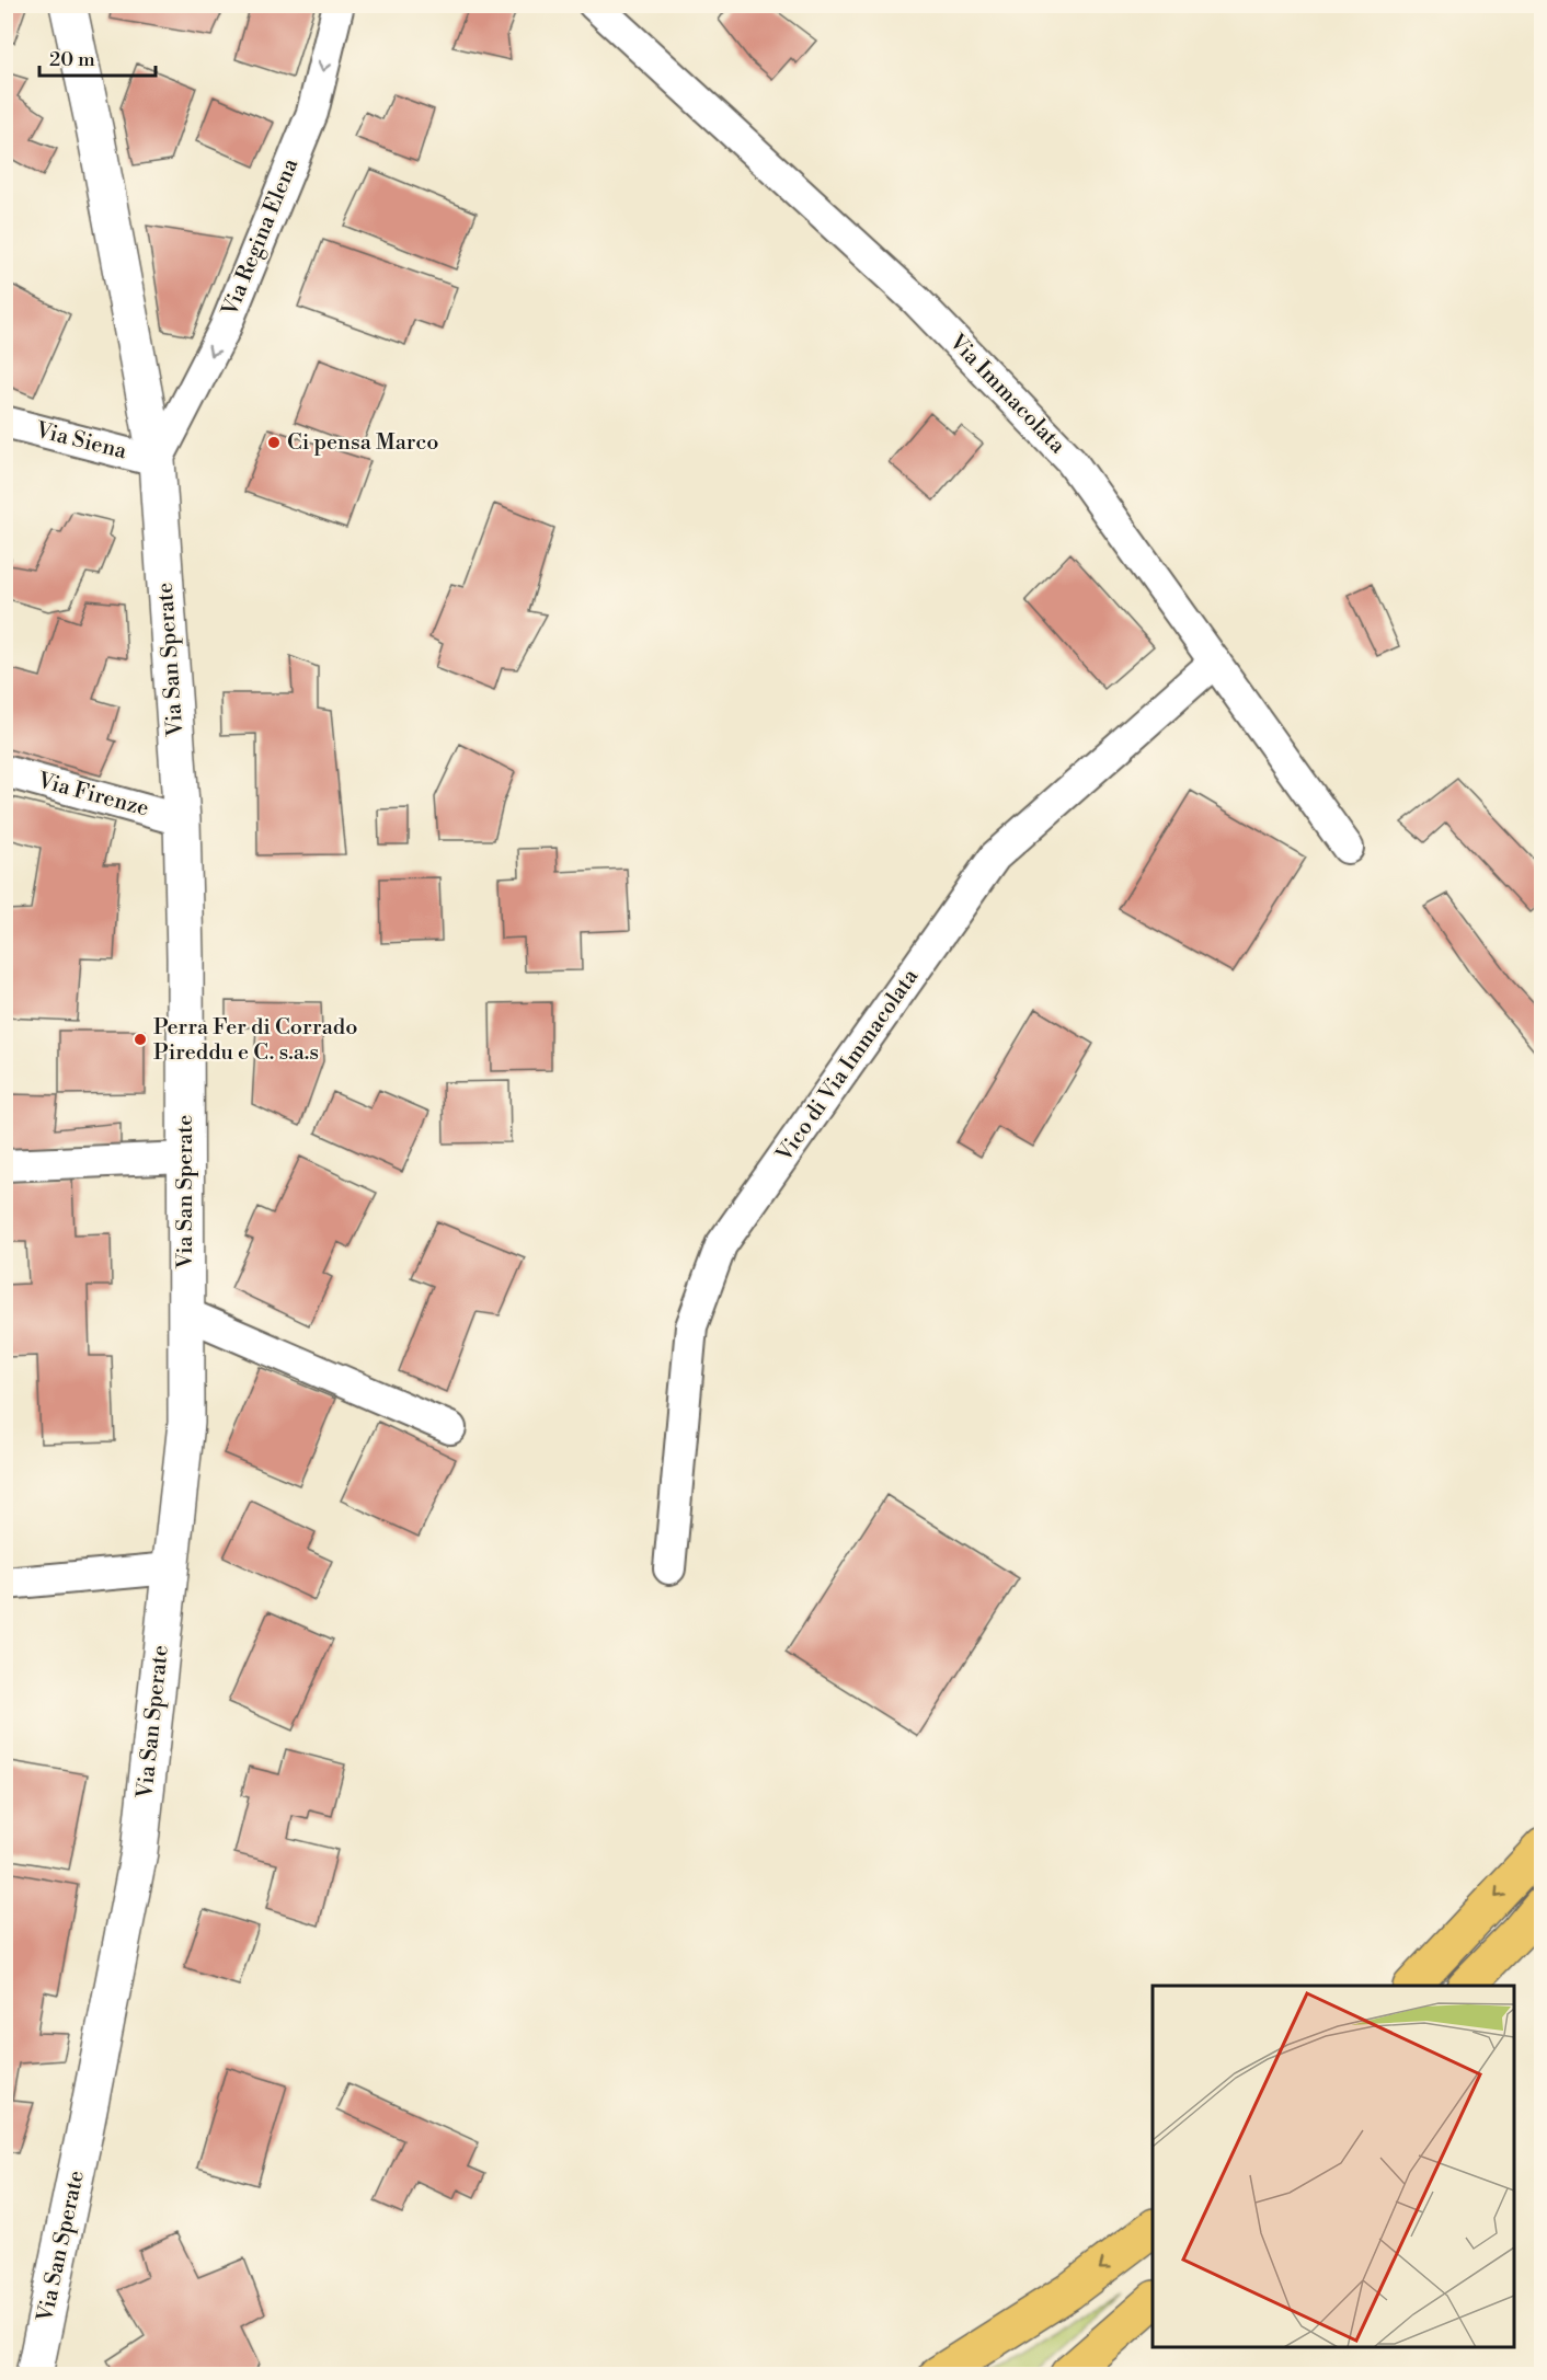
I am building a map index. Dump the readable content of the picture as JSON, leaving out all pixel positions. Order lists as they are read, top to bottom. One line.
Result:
{"streets":{"street":["Via Regina Elena","Via Immacolata","Via Siena","Via San Sperate","Via Firenze","Vico di Via Immacolata"]},"crossings":[["Via Regina Elena","Via Siena"],["Via Regina Elena","Via San Sperate"],["Via Immacolata","Vico di Via Immacolata"],["Via Siena","Via San Sperate"],["Via San Sperate","Via Firenze"]],"one_way":["Via Regina Elena"],"places":["Ci pensa Marco","Perra Fer di Corrado Pireddu e C. s.a.s"],"scale_bar":"20 m"}
